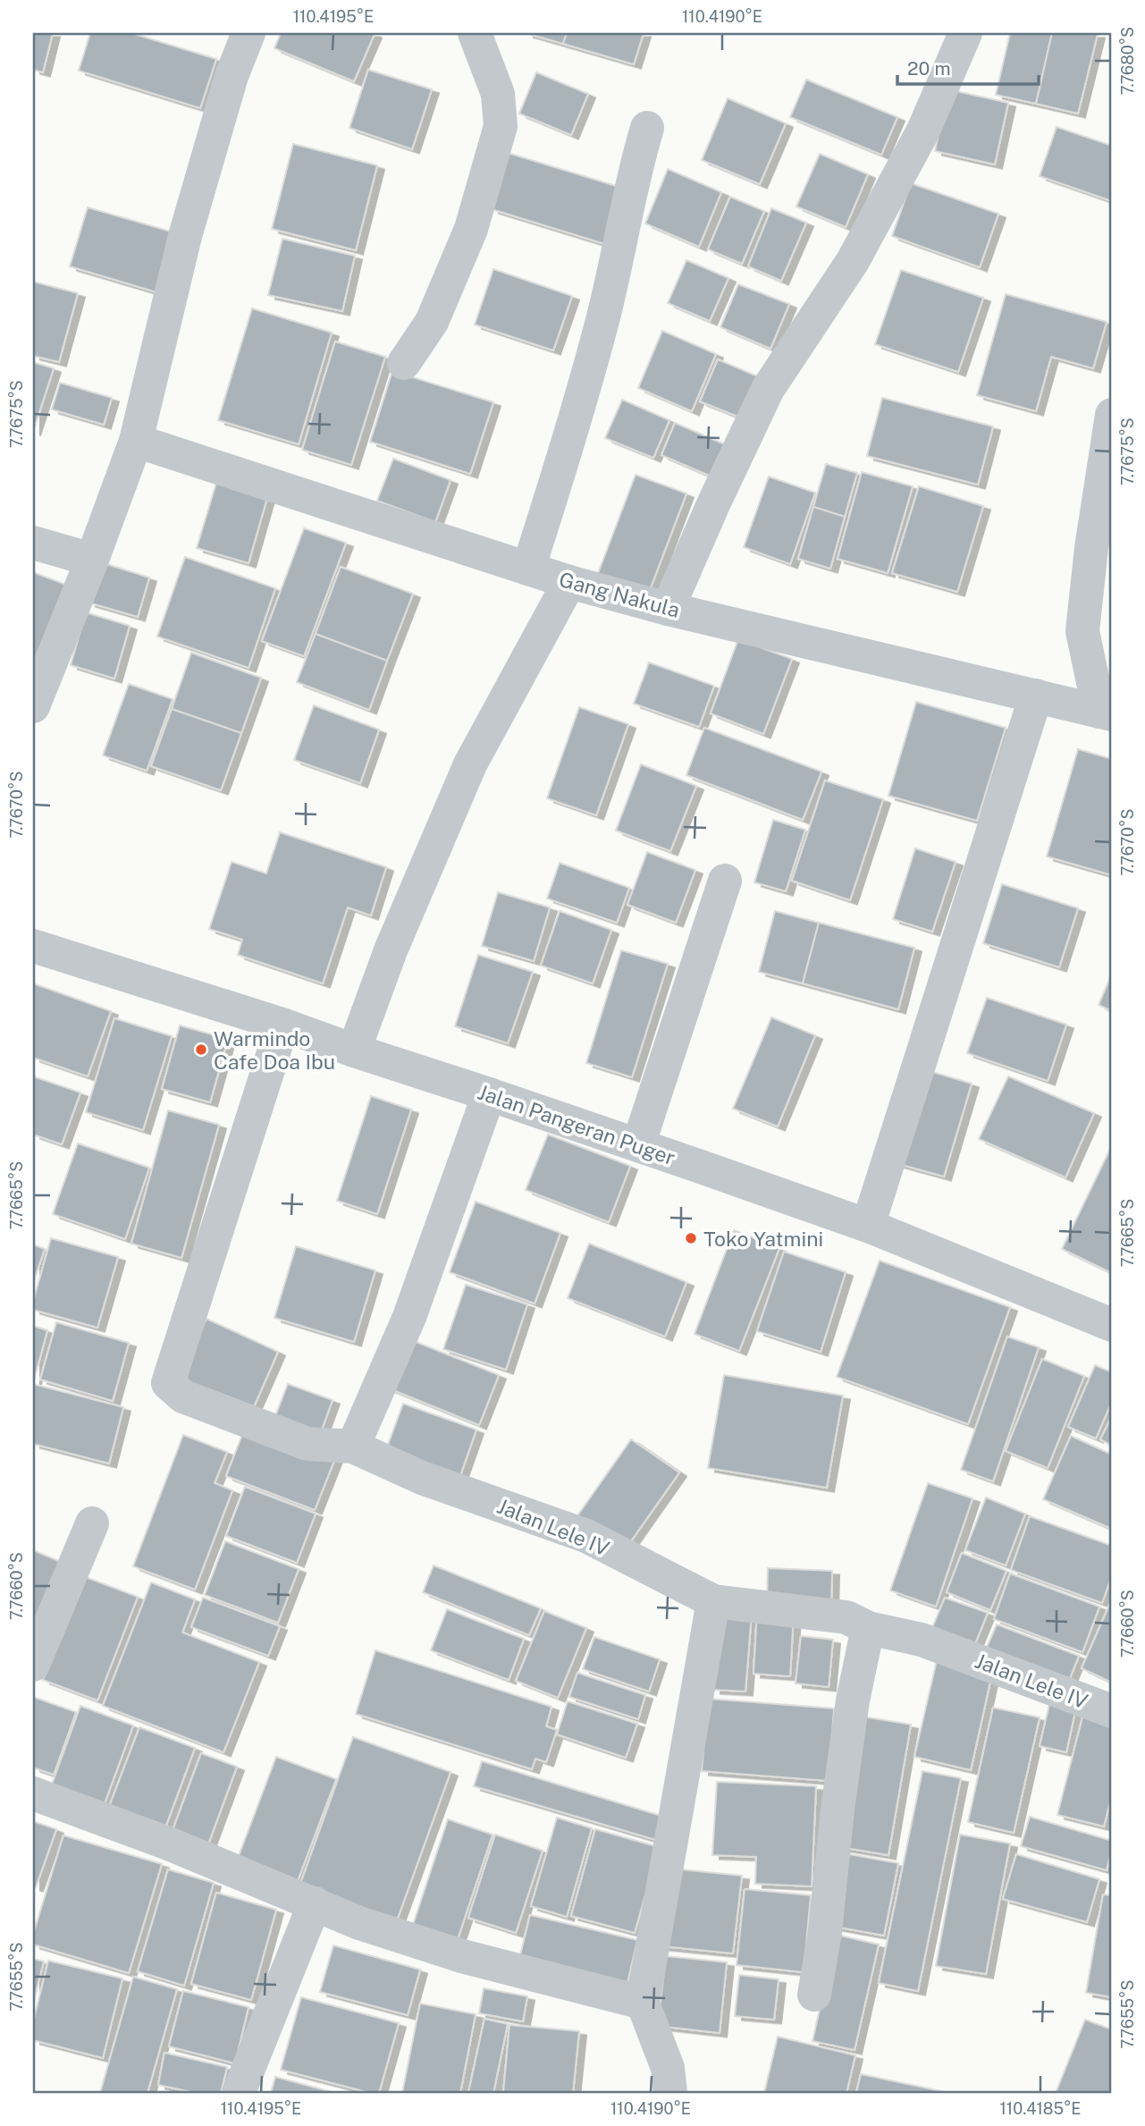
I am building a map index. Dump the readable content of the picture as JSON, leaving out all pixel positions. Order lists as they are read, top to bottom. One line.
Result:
{"streets":{"street":["Gang Nakula","Jalan Pangeran Puger","Jalan Lele IV"]},"places":["Warmindo Cafe Doa Ibu","Toko Yatmini"],"scale_bar":"20 m","coordinates":["110.4195°E","110.4190°E","7.7680°S","7.7675°S","7.7670°S","7.7665°S","7.7660°S","7.7655°S","110.4185°E"]}
